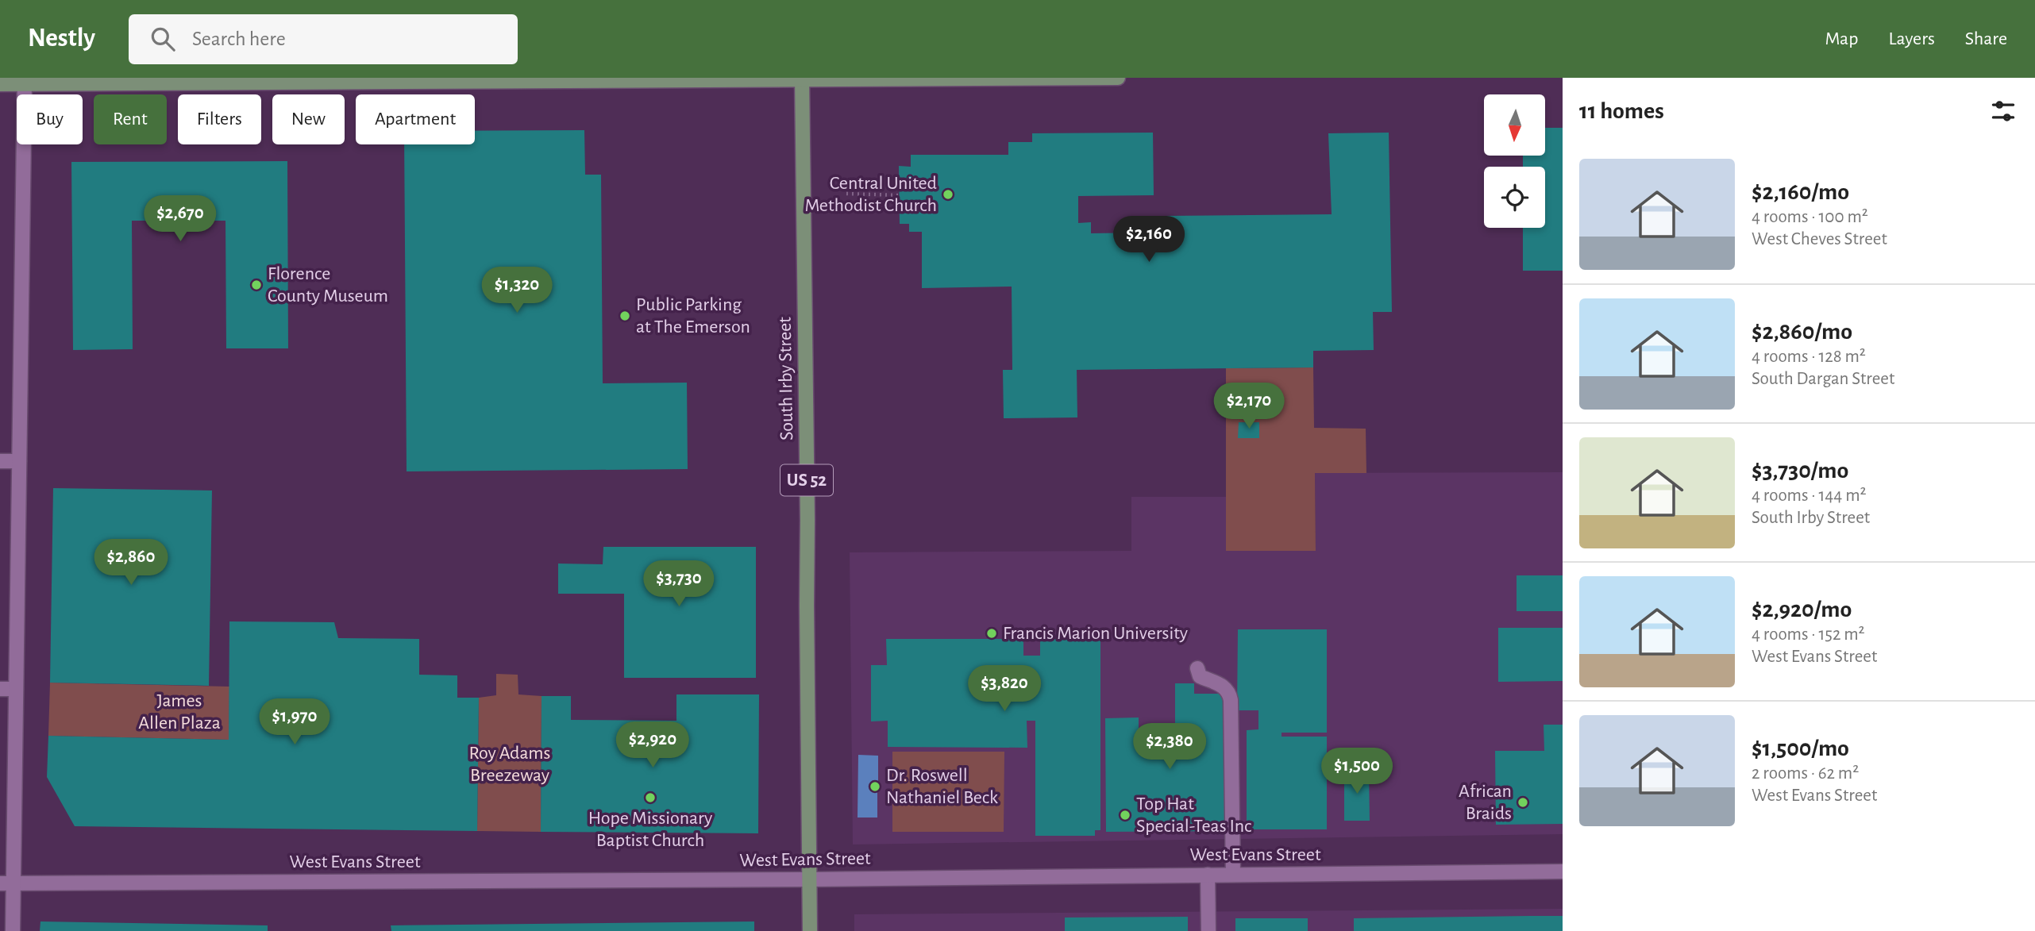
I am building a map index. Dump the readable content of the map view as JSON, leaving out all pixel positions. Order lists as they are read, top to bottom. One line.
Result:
{"streets":{"main road":["South Irby Street","US 52"],"street":["West Evans Street"]},"crossings":[["South Irby Street","US 52"],["South Irby Street","West Evans Street"],["US 52","West Evans Street"]],"parks":["James Allen Plaza","Roy Adams Breezeway"],"places":["Central United Methodist Church","Florence County Museum","Public Parking at The Emerson","Francis Marion University","Dr. Roswell Nathaniel Beck","Hope Missionary Baptist Church","African Braids","Top Hat Special-Teas Inc"],"north":"bottom","page":{"header":"Nestly","search":"Search here","nav":["Map","Layers","Share"],"heading":"11 homes","chip":["Buy","Rent","Filters","New","Apartment"],"list":[{"name":"$2,160/mo","note":"4 rooms · 100 m² · West Cheves Street"},{"name":"$2,860/mo","note":"4 rooms · 128 m² · South Dargan Street"},{"name":"$3,730/mo","note":"4 rooms · 144 m² · South Irby Street"},{"name":"$2,920/mo","note":"4 rooms · 152 m² · West Evans Street"},{"name":"$1,500/mo","note":"2 rooms · 62 m² · West Evans Street"}],"price":["$2,670","$2,160","$1,320","$2,170","$2,860","$3,730","$3,820","$1,970","$2,920","$2,380","$1,500"]}}
